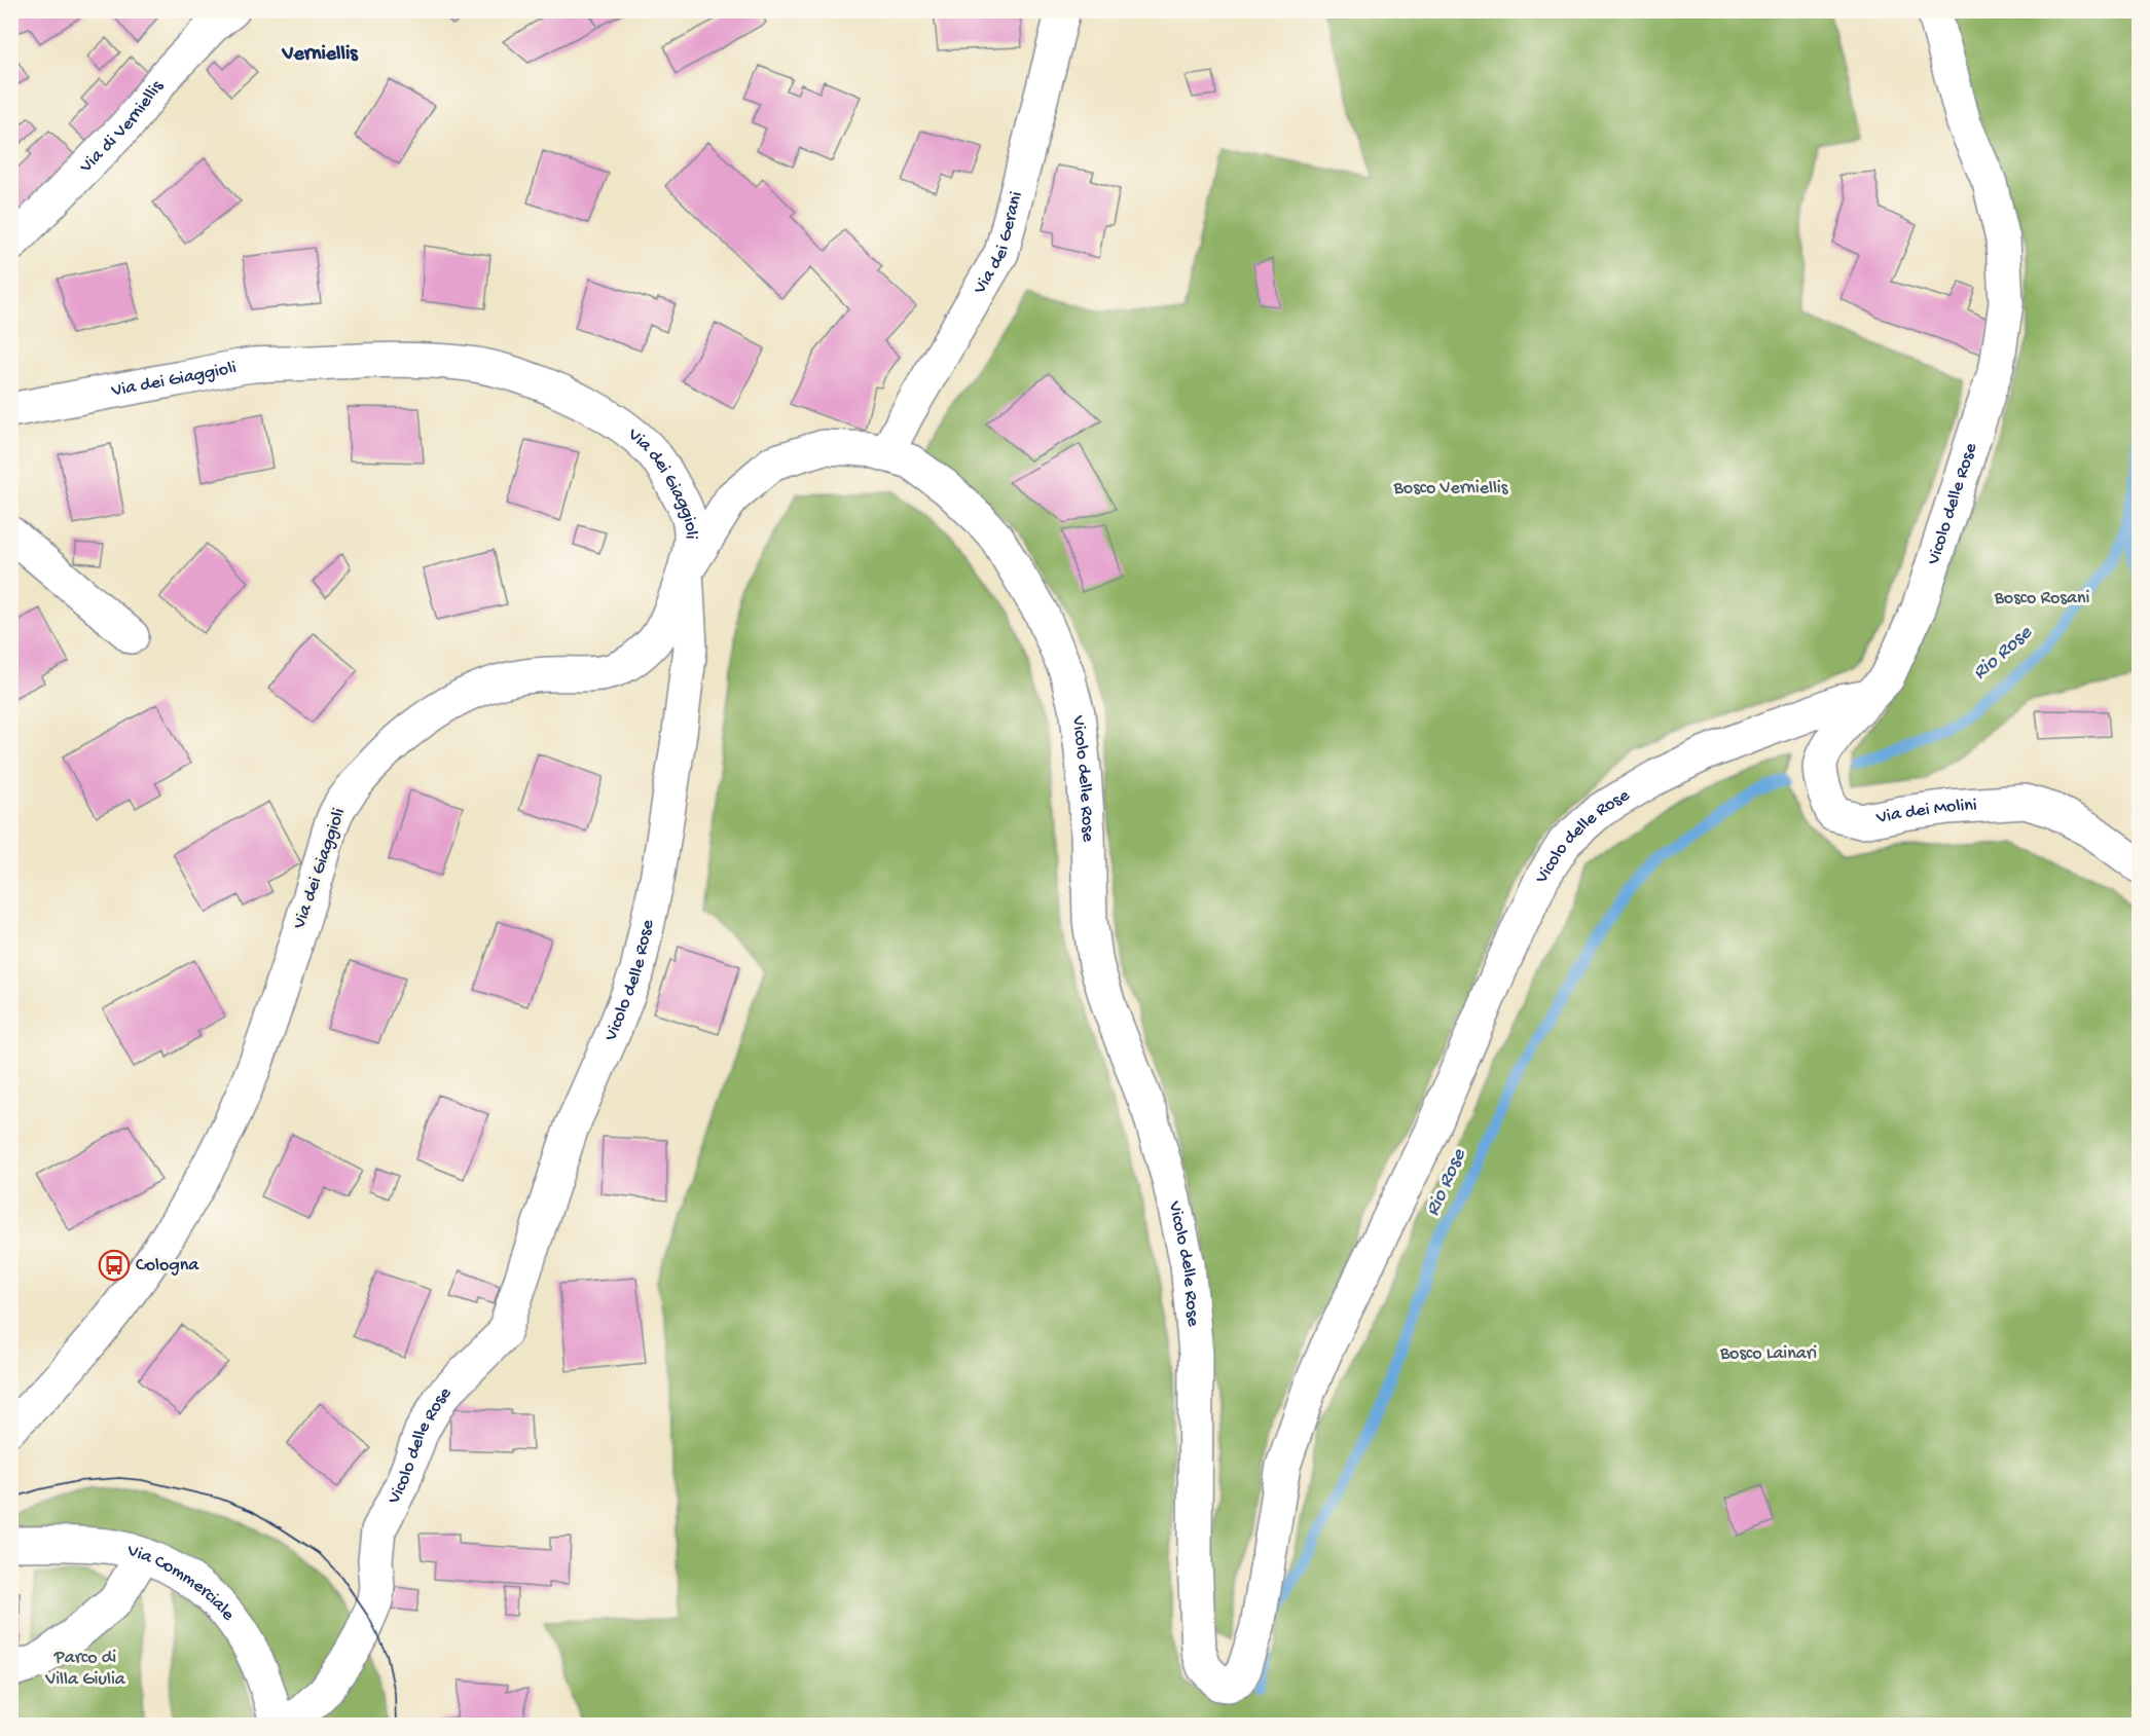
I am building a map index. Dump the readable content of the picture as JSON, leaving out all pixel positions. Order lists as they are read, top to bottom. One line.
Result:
{"streets":{"street":["Via di Verniellis","Via dei Gerani","Via dei Giaggioli","Vicolo delle Rose","Via dei Molini","Via Commerciale"]},"crossings":[["Via dei Gerani","Vicolo delle Rose"],["Via dei Giaggioli","Vicolo delle Rose"],["Vicolo delle Rose","Via dei Molini"],["Vicolo delle Rose","Via Commerciale"]],"districts":["Verniellis"],"water":["Rio Rose"],"parks":["Bosco Verniellis","Bosco Rosani","Bosco Lainari","Parco di Villa Giulia"],"places":{"bus stop":["Cologna"]}}
